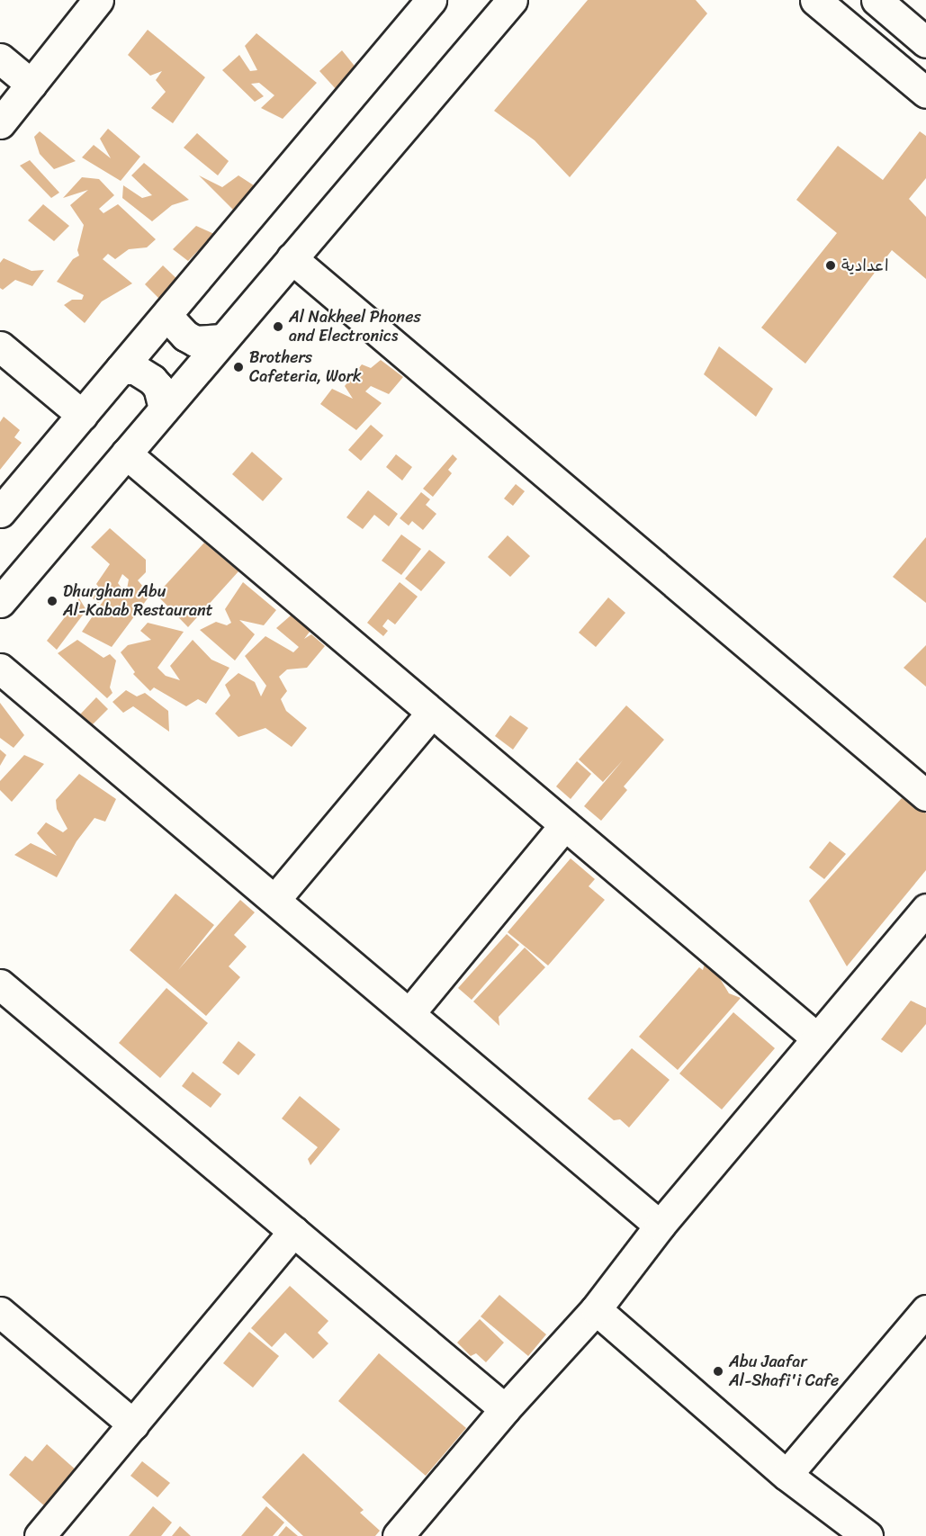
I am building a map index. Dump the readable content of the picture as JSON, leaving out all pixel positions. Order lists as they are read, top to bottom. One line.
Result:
{"places":["اعدادية","Al Nakheel Phones and Electronics","Brothers Cafeteria, Work","Dhurgham Abu Al-Kabab Restaurant","Abu Jaafar Al-Shafi'i Cafe"]}
